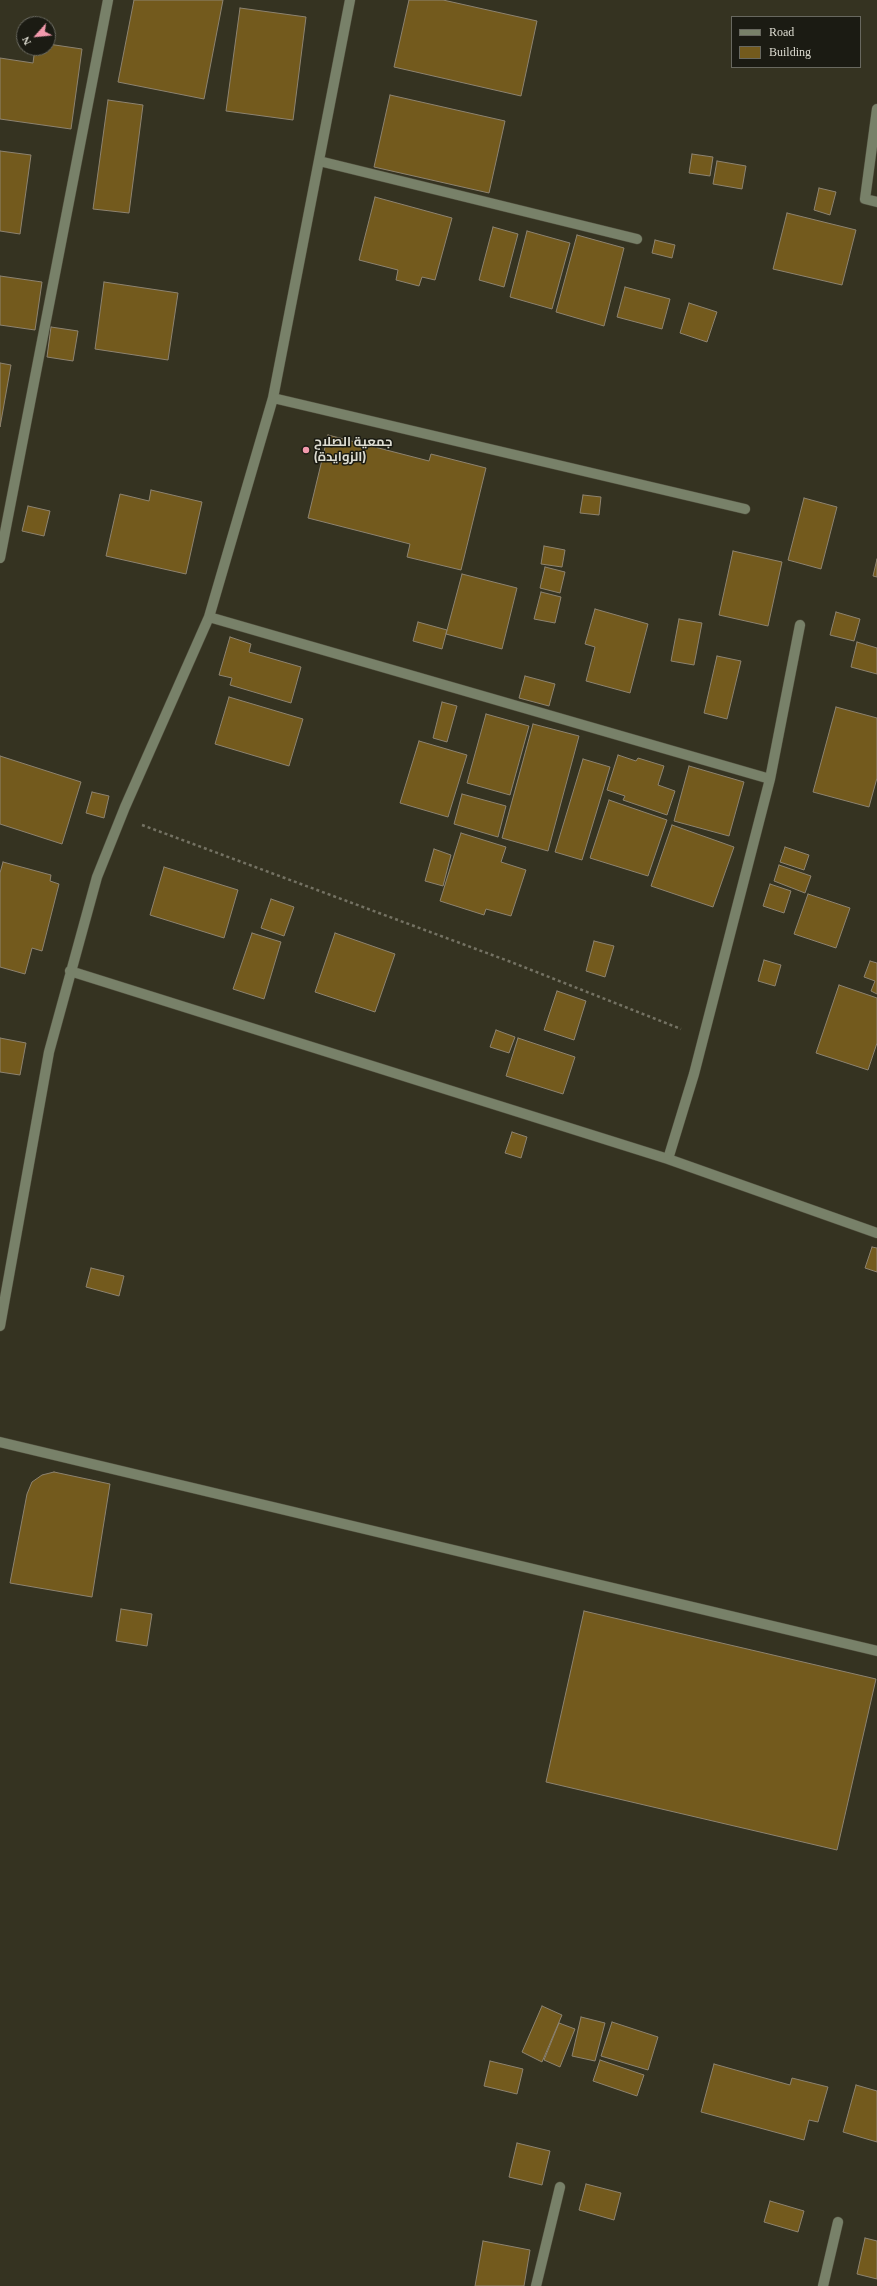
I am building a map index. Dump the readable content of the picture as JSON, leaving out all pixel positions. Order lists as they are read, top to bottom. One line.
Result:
{"places":["جمعية الصلاح (الزوايدة)"],"legend":["Road","Building"],"north":"bottom left"}
